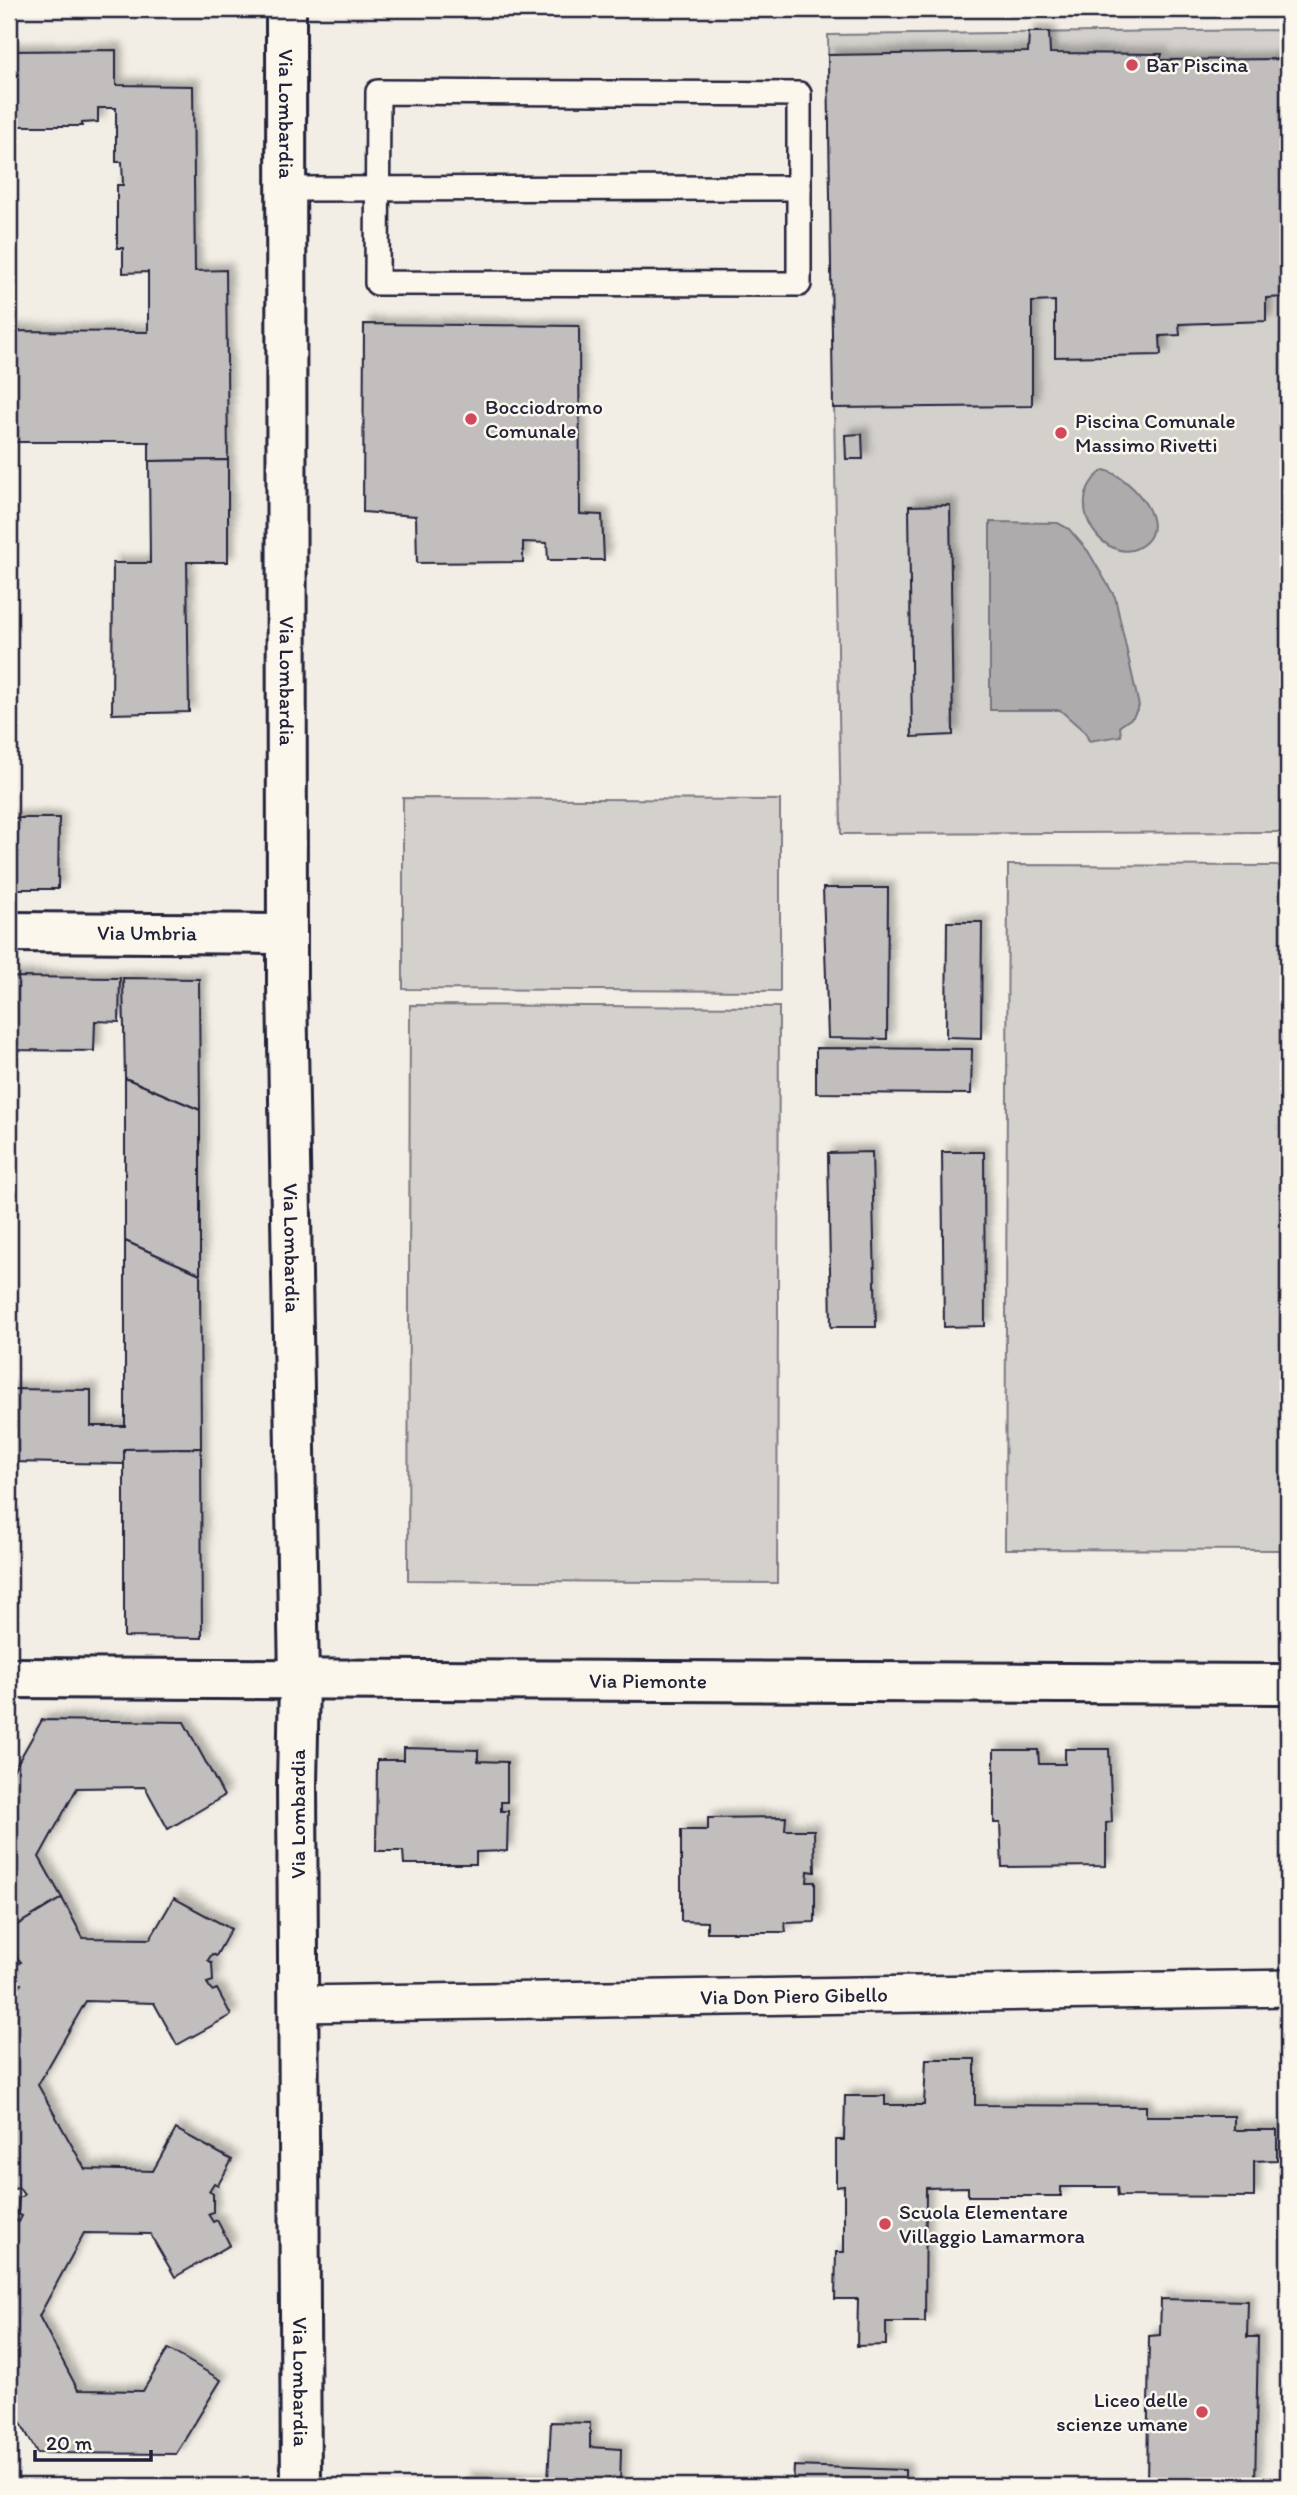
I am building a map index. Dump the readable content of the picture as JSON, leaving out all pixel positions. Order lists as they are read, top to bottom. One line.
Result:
{"streets":{"street":["Via Lombardia","Via Umbria","Via Piemonte","Via Don Piero Gibello"]},"crossings":[["Via Lombardia","Via Umbria"],["Via Lombardia","Via Piemonte"],["Via Lombardia","Via Don Piero Gibello"]],"places":["Bar Piscina","Bocciodromo Comunale","Piscina Comunale Massimo Rivetti","Scuola Elementare Villaggio Lamarmora","Liceo delle scienze umane"],"scale_bar":"20 m"}
